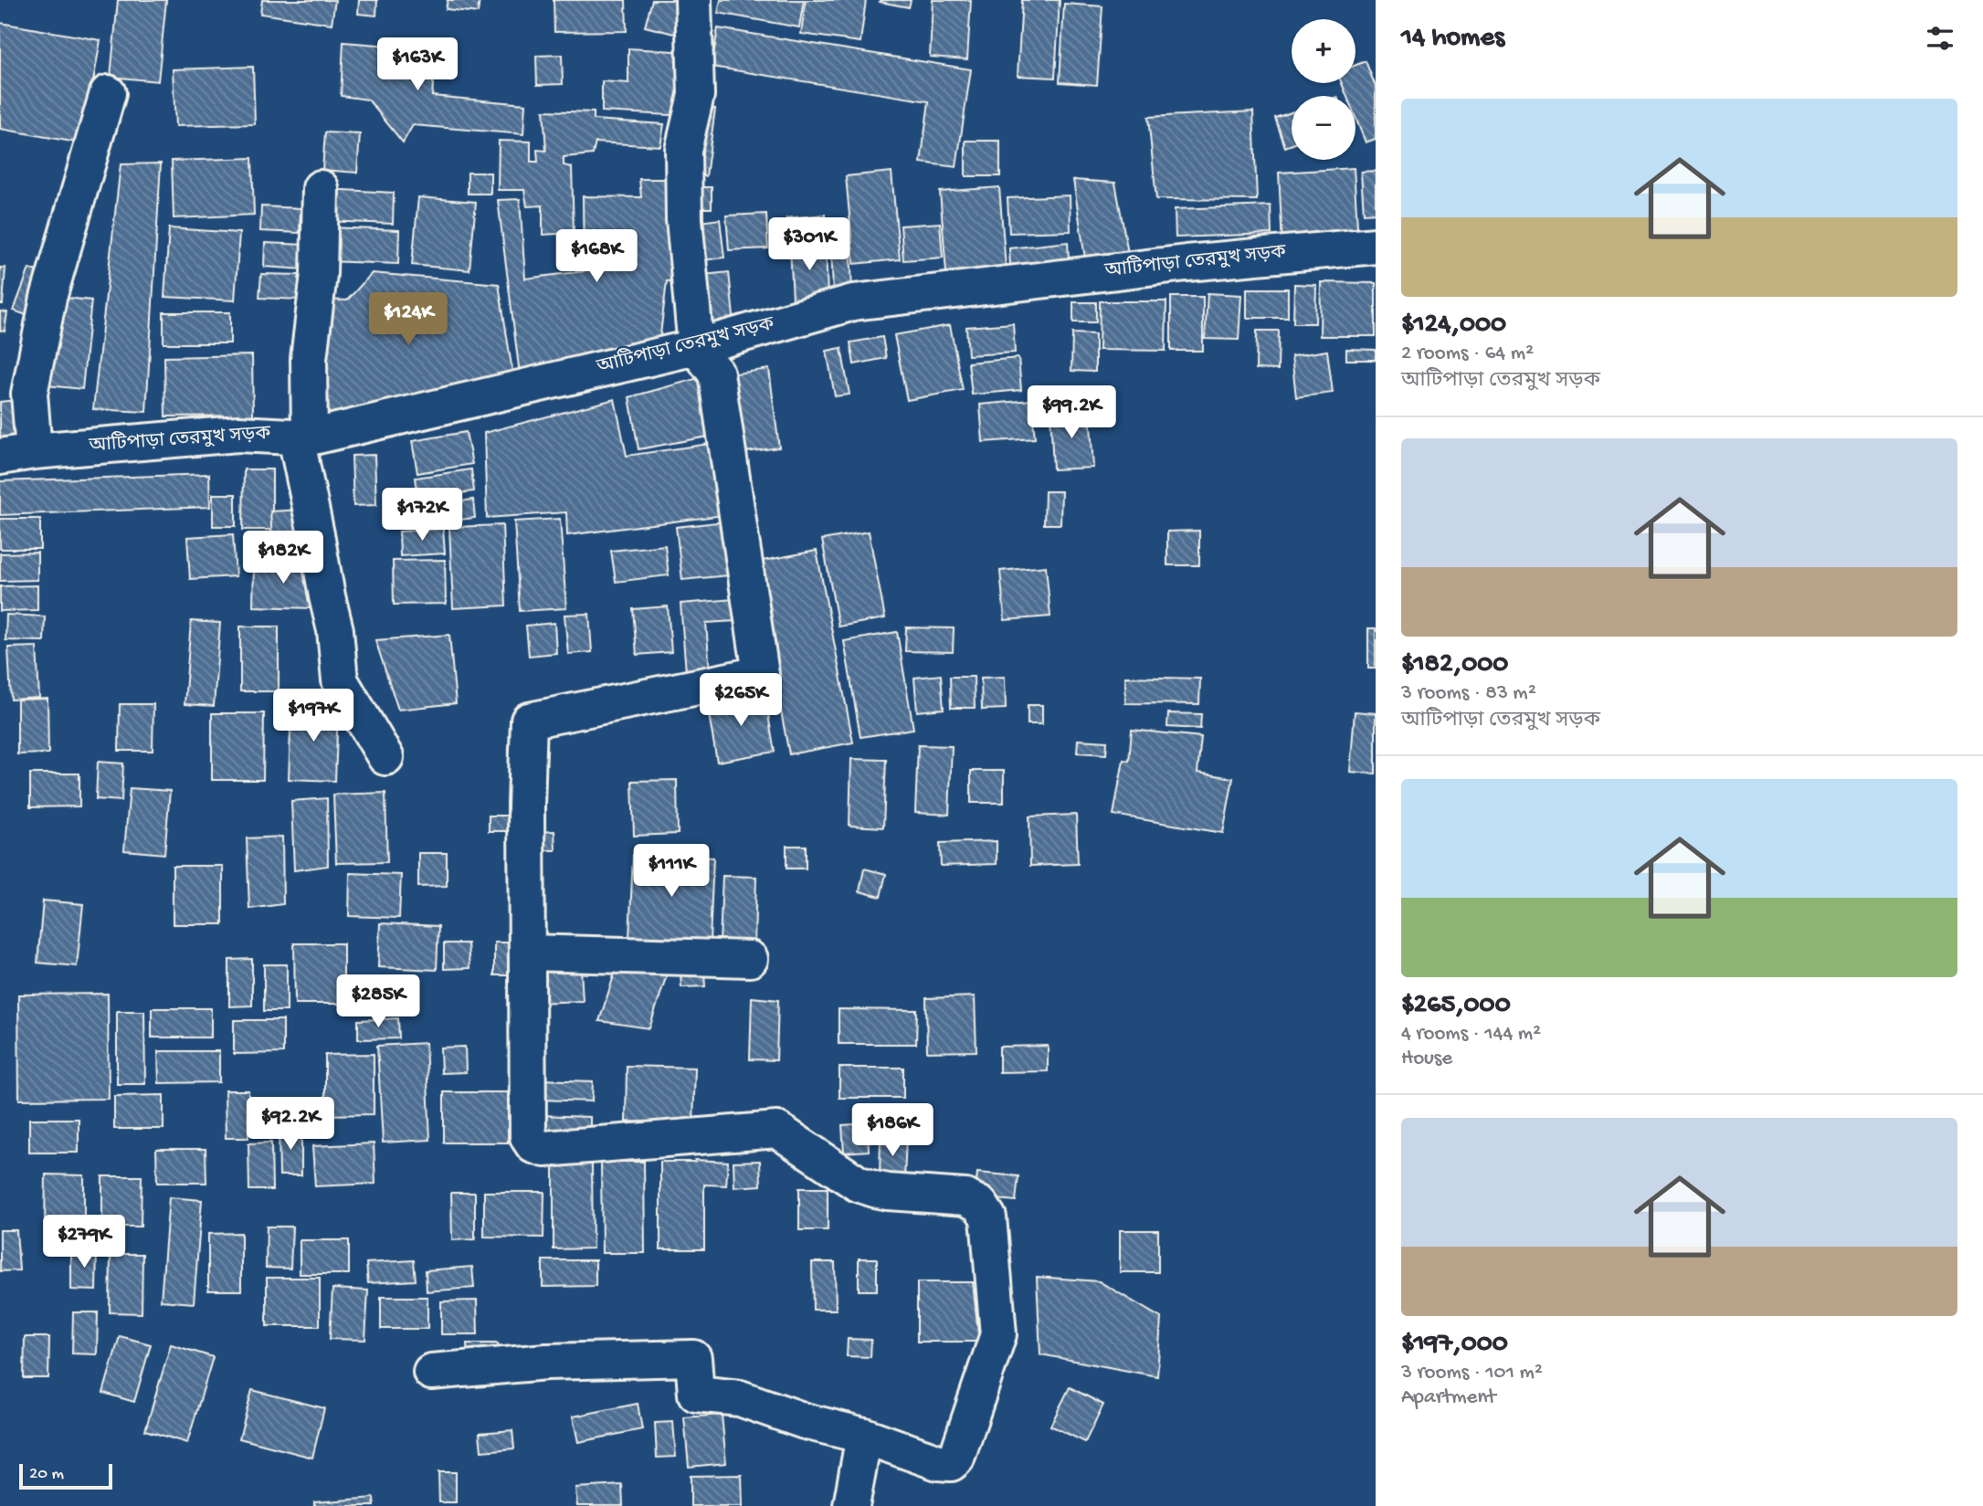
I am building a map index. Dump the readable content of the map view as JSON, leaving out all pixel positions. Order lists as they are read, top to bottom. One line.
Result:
{"streets":{"street":["আটিপাড়া তেরমুখ সড়ক"]},"scale_bar":"20 m","page":{"heading":"14 homes","map_buttons":["+","−"],"price":["$163K","$301K","$168K","$124K","$99.2K","$172K","$182K","$265K","$197K","$111K","$285K","$92.2K","$186K","$279K"],"list":[{"name":"$124,000","note":"2 rooms · 64 m² · আটিপাড়া তেরমুখ সড়ক"},{"name":"$182,000","note":"3 rooms · 83 m² · আটিপাড়া তেরমুখ সড়ক"},{"name":"$265,000","note":"4 rooms · 144 m² · House"},{"name":"$197,000","note":"3 rooms · 101 m² · Apartment"}],"scale":"20 m"}}
